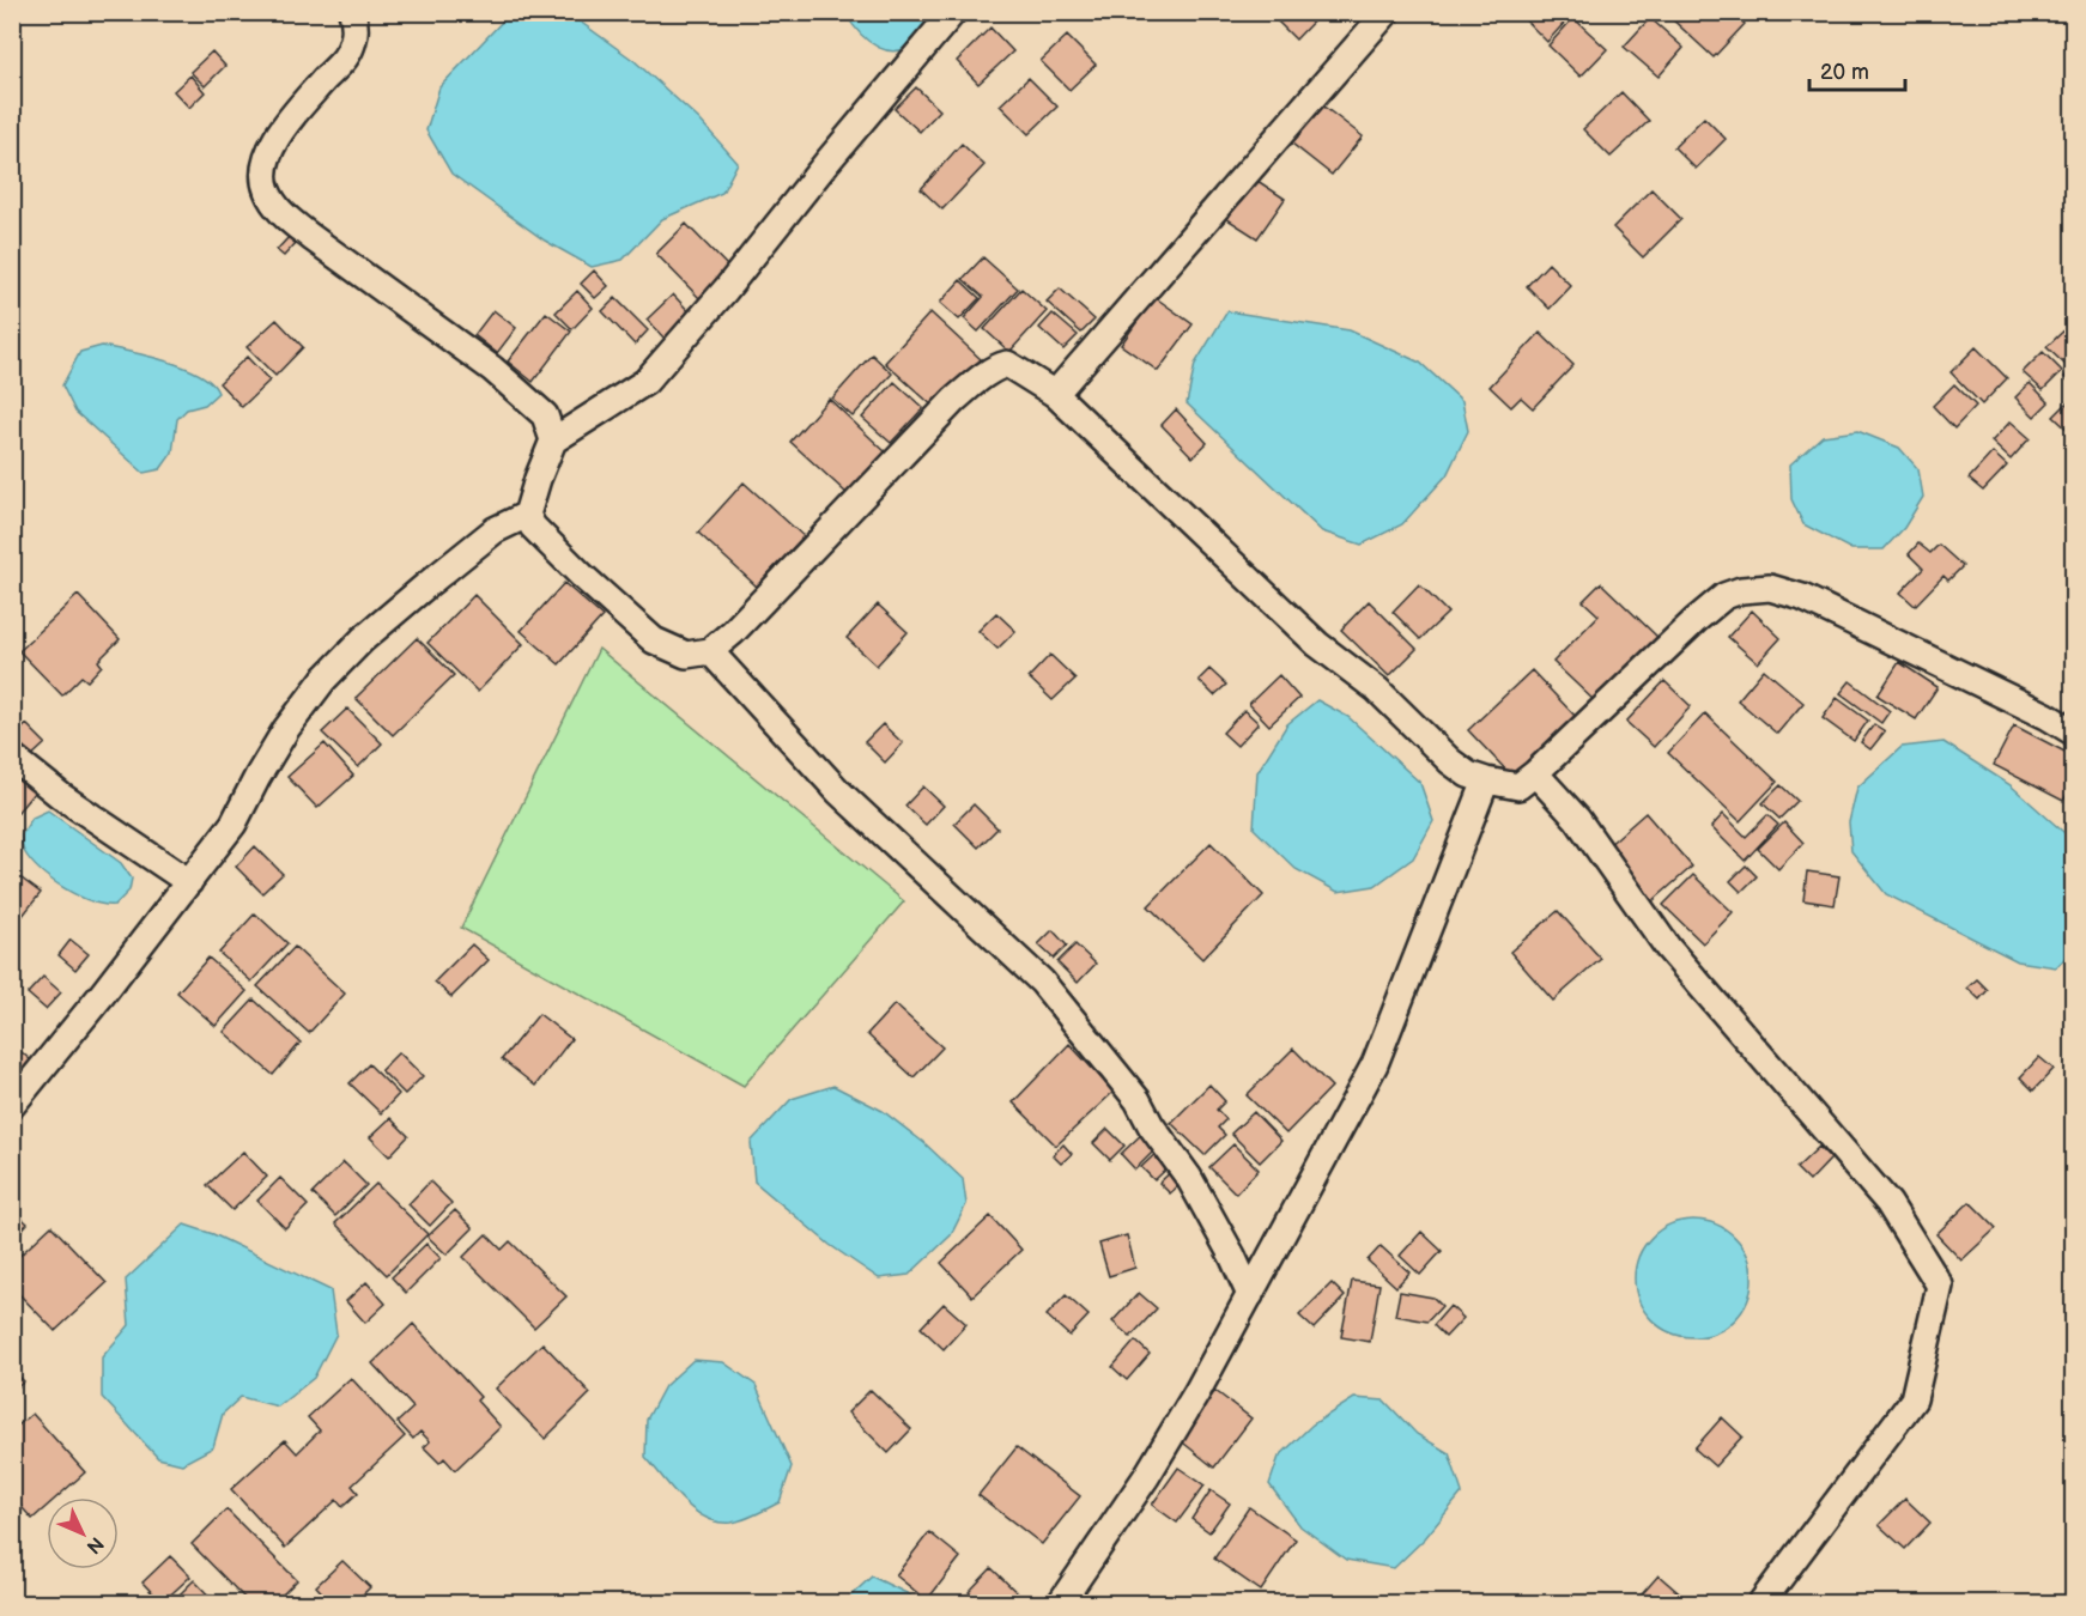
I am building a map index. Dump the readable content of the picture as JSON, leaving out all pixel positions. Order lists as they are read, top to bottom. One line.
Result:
{"scale_bar":"20 m","north":"bottom right"}
